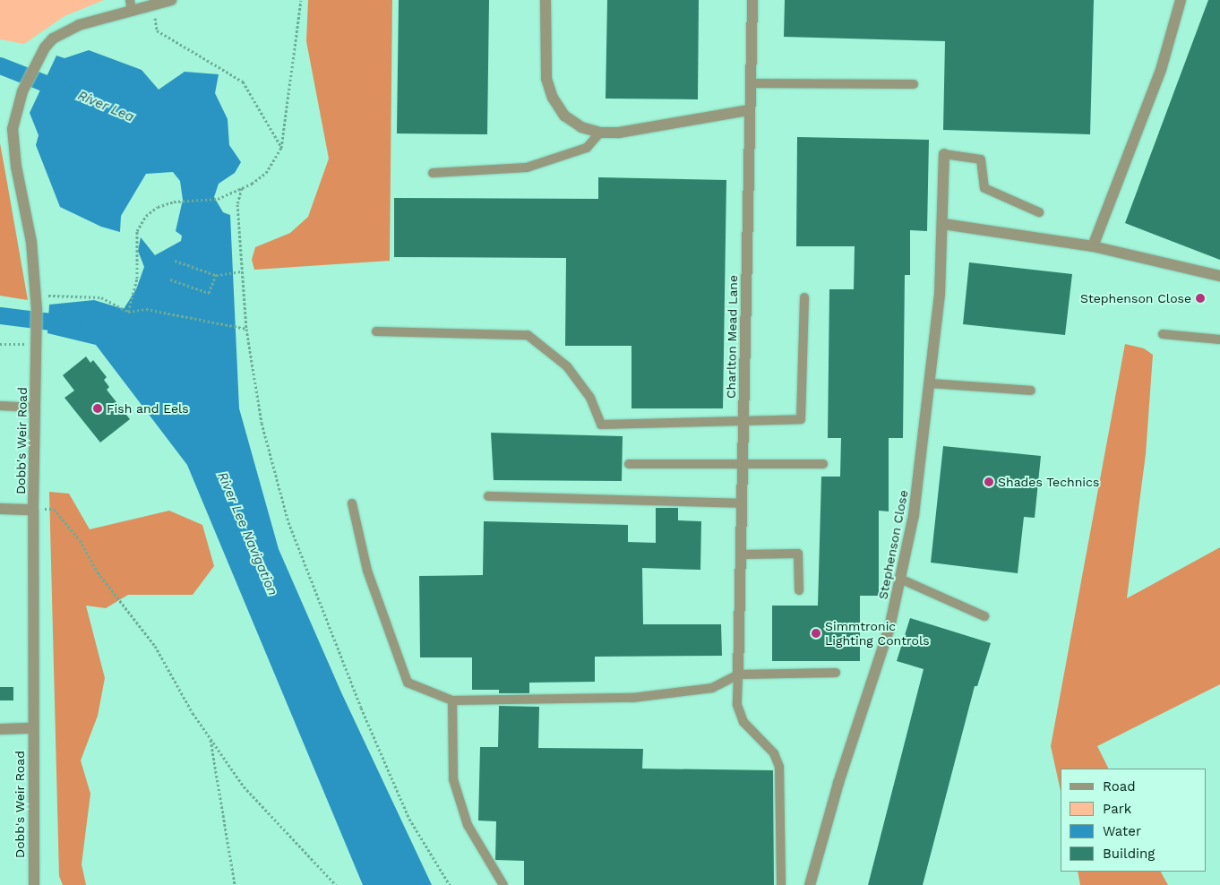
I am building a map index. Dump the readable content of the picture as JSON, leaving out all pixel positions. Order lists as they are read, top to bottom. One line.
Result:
{"streets":{"street":["Charlton Mead Lane","Dobb's Weir Road","Stephenson Close"]},"water":["River Lea","River Lee Navigation"],"places":["Stephenson Close","Fish and Eels","Shades Technics","Simmtronic Lighting Controls"],"legend":["Road","Park","Water","Building"]}
